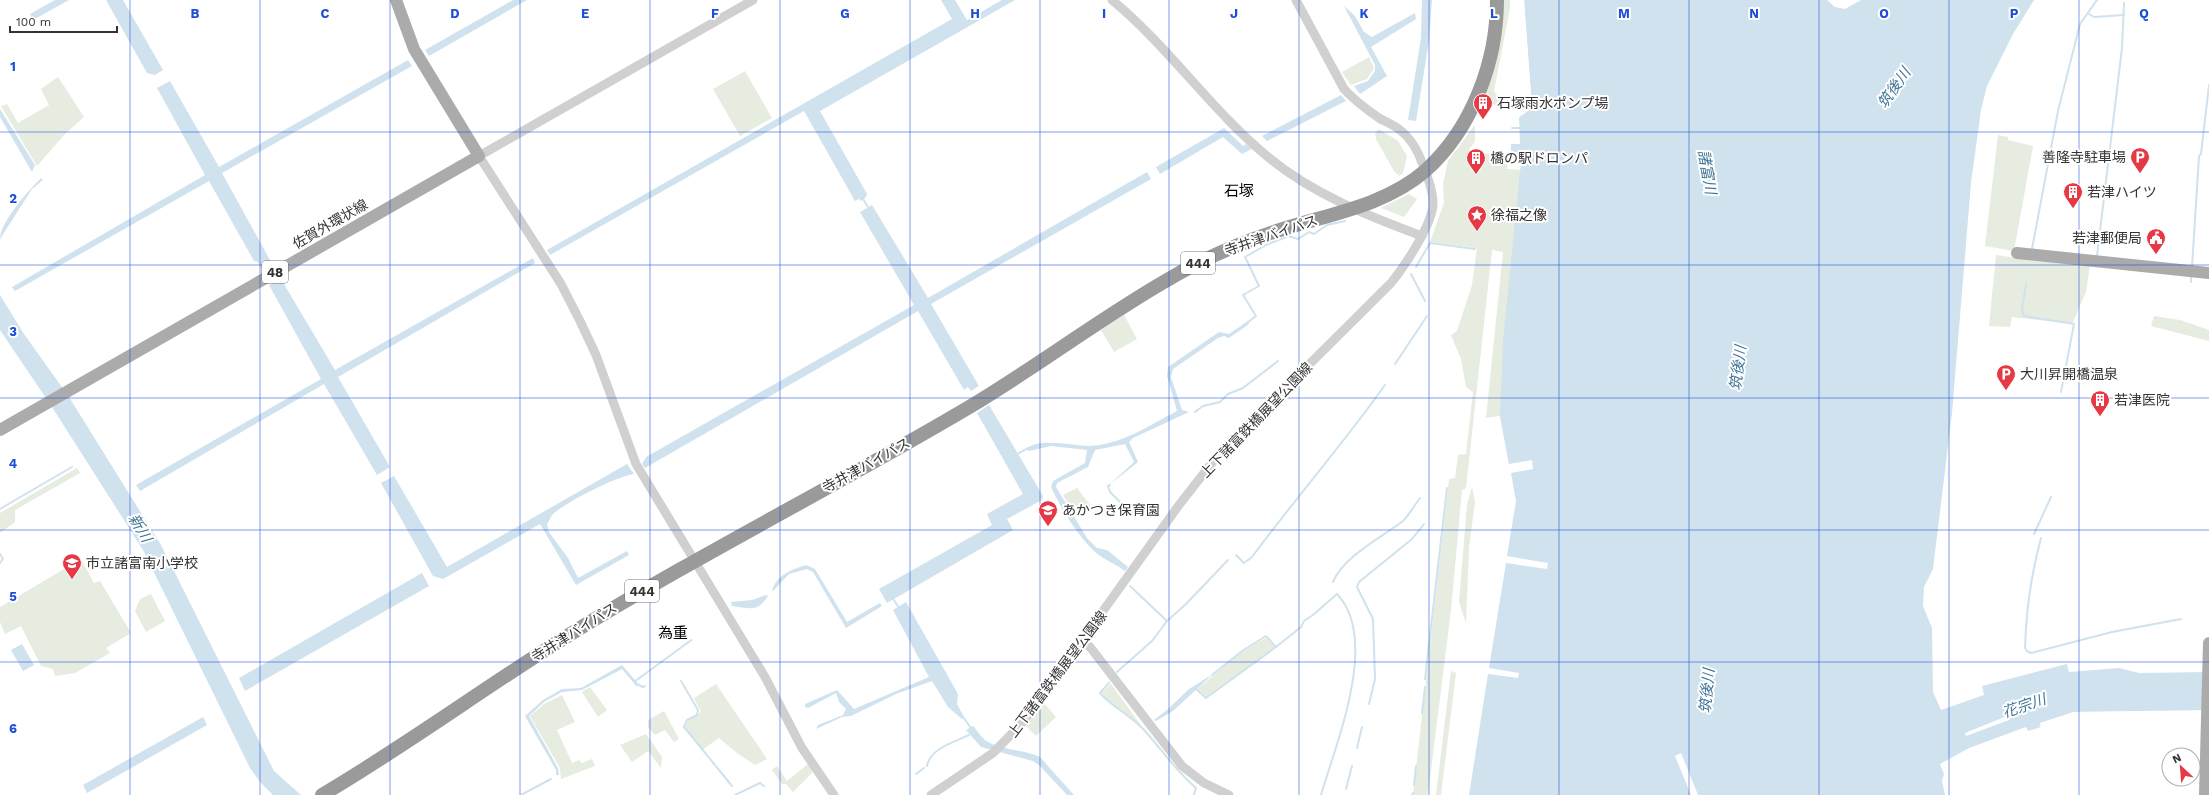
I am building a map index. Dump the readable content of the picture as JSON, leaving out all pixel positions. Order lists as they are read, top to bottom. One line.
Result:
{"streets":{"highway":["寺井津バイパス","444"],"main road":["佐賀外環状線","48"],"street":["上下諸富鉄橋展望公園線"]},"crossings":[["寺井津バイパス","444"],["寺井津バイパス","上下諸富鉄橋展望公園線"],["444","上下諸富鉄橋展望公園線"]],"districts":["石塚","為重"],"water":["筑後川","諸富川","新川","花宗川"],"places":{"building":["石塚雨水ポンプ場","橋の駅ドロンパ","若津ハイツ","若津医院"],"parking":["善隆寺駐車場","大川昇開橋温泉"],"place":["徐福之像"],"public building":["若津郵便局"],"school or university":["あかつき保育園","市立諸富南小学校"]},"scale_bar":"100 m","north":"top left","grid":{"columns":["B","C","D","E","F","G","H","I","J","K","L","M","N","O","P","Q"],"rows":["1","2","3","4","5","6"]}}
